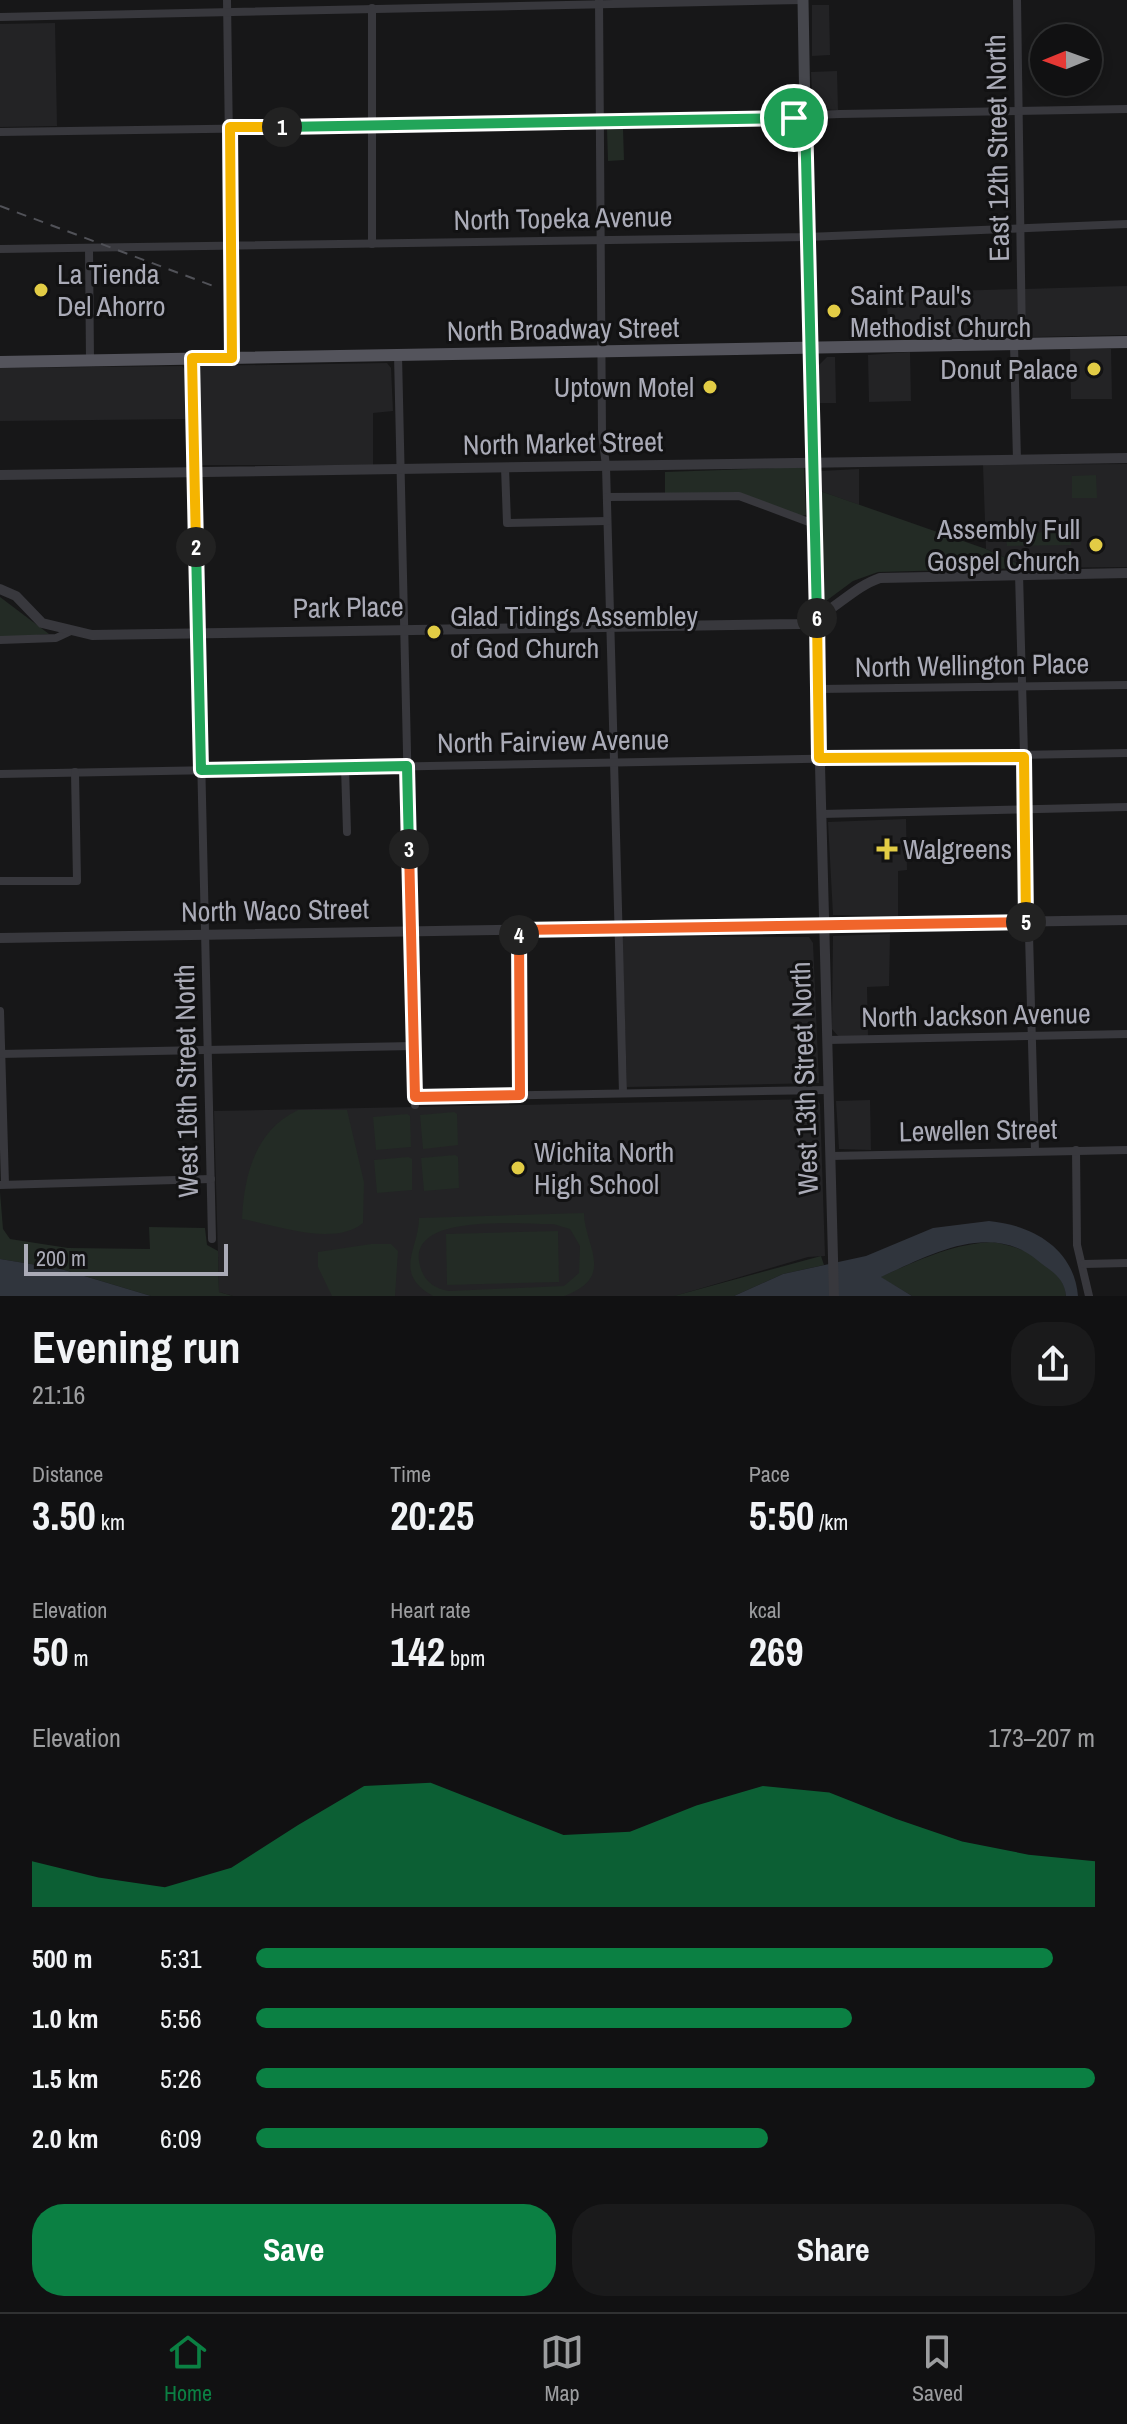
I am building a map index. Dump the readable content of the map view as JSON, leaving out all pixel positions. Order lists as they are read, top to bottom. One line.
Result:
{"streets":{"main road":["North Broadway Street"],"street":["East 12th Street North","North Topeka Avenue","North Market Street","Park Place","North Wellington Place","North Fairview Avenue","North Waco Street","North Jackson Avenue","West 13th Street North","West 16th Street North","Lewellen Street"]},"crossings":[["East 12th Street North","North Topeka Avenue"],["East 12th Street North","North Broadway Street"],["East 12th Street North","North Market Street"],["North Broadway Street","West 13th Street North"],["North Broadway Street","West 16th Street North"],["North Market Street","West 13th Street North"],["North Market Street","West 16th Street North"],["Park Place","West 13th Street North"],["Park Place","West 16th Street North"],["North Wellington Place","West 13th Street North"],["North Fairview Avenue","West 13th Street North"],["North Fairview Avenue","West 16th Street North"],["North Waco Street","West 13th Street North"],["North Waco Street","West 16th Street North"],["North Jackson Avenue","West 13th Street North"],["West 13th Street North","Lewellen Street"]],"places":{"other":["La Tienda Del Ahorro","Saint Paul's Methodist Church","Donut Palace","Uptown Motel","Assembly Full Gospel Church","Glad Tidings Assembley of God Church","Wichita North High School"],"health":["Walgreens"]},"scale_bar":"200 m","north":"left","page":{"pins":["1","2","6","3","5","4"],"scale":"200 m","heading":["Evening run","21:16"],"stats":[["Distance","3.50 km"],["Time","20:25"],["Pace","5:50 /km"],["Elevation","50 m"],["Heart rate","142 bpm"],["kcal","269"]],"chart":["Elevation","173–207 m"],"list":[{"name":"500 m","note":"5:31"},{"name":"1.0 km","note":"5:56"},{"name":"1.5 km","note":"5:26"},{"name":"2.0 km","note":"6:09"}],"buttons":["Save","Share"],"tabs":["Home","Map","Saved"]}}
